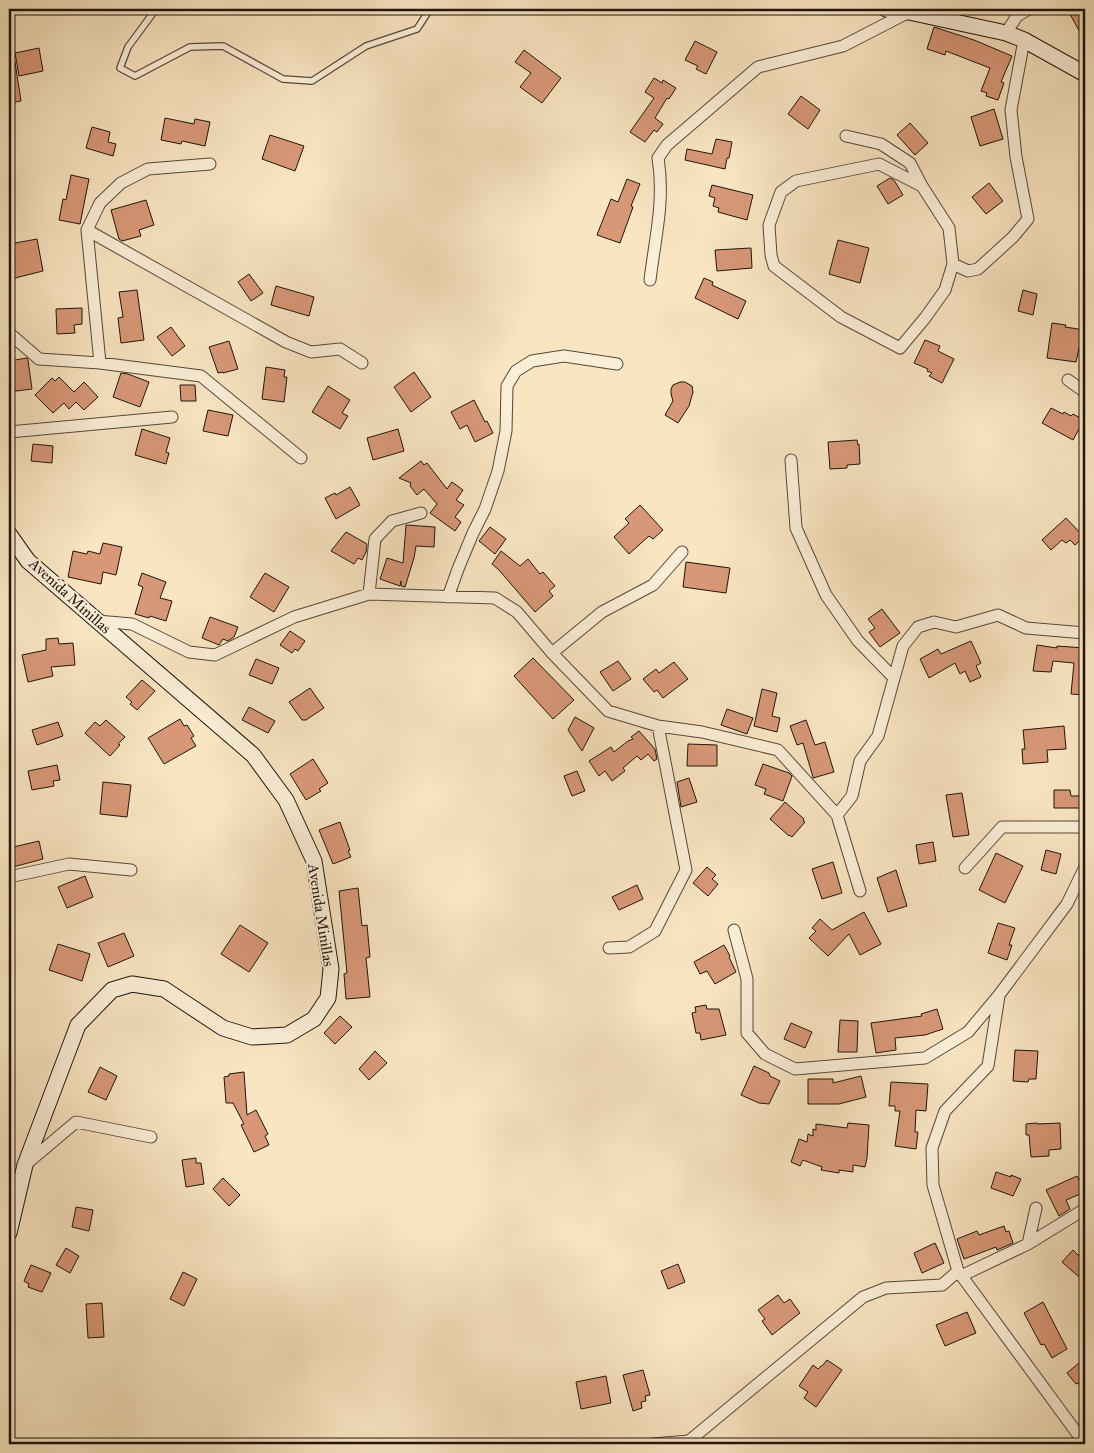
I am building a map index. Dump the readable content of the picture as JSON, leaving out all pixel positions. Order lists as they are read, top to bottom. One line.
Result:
{"streets":{"street":["Avenida Minillas"]}}
